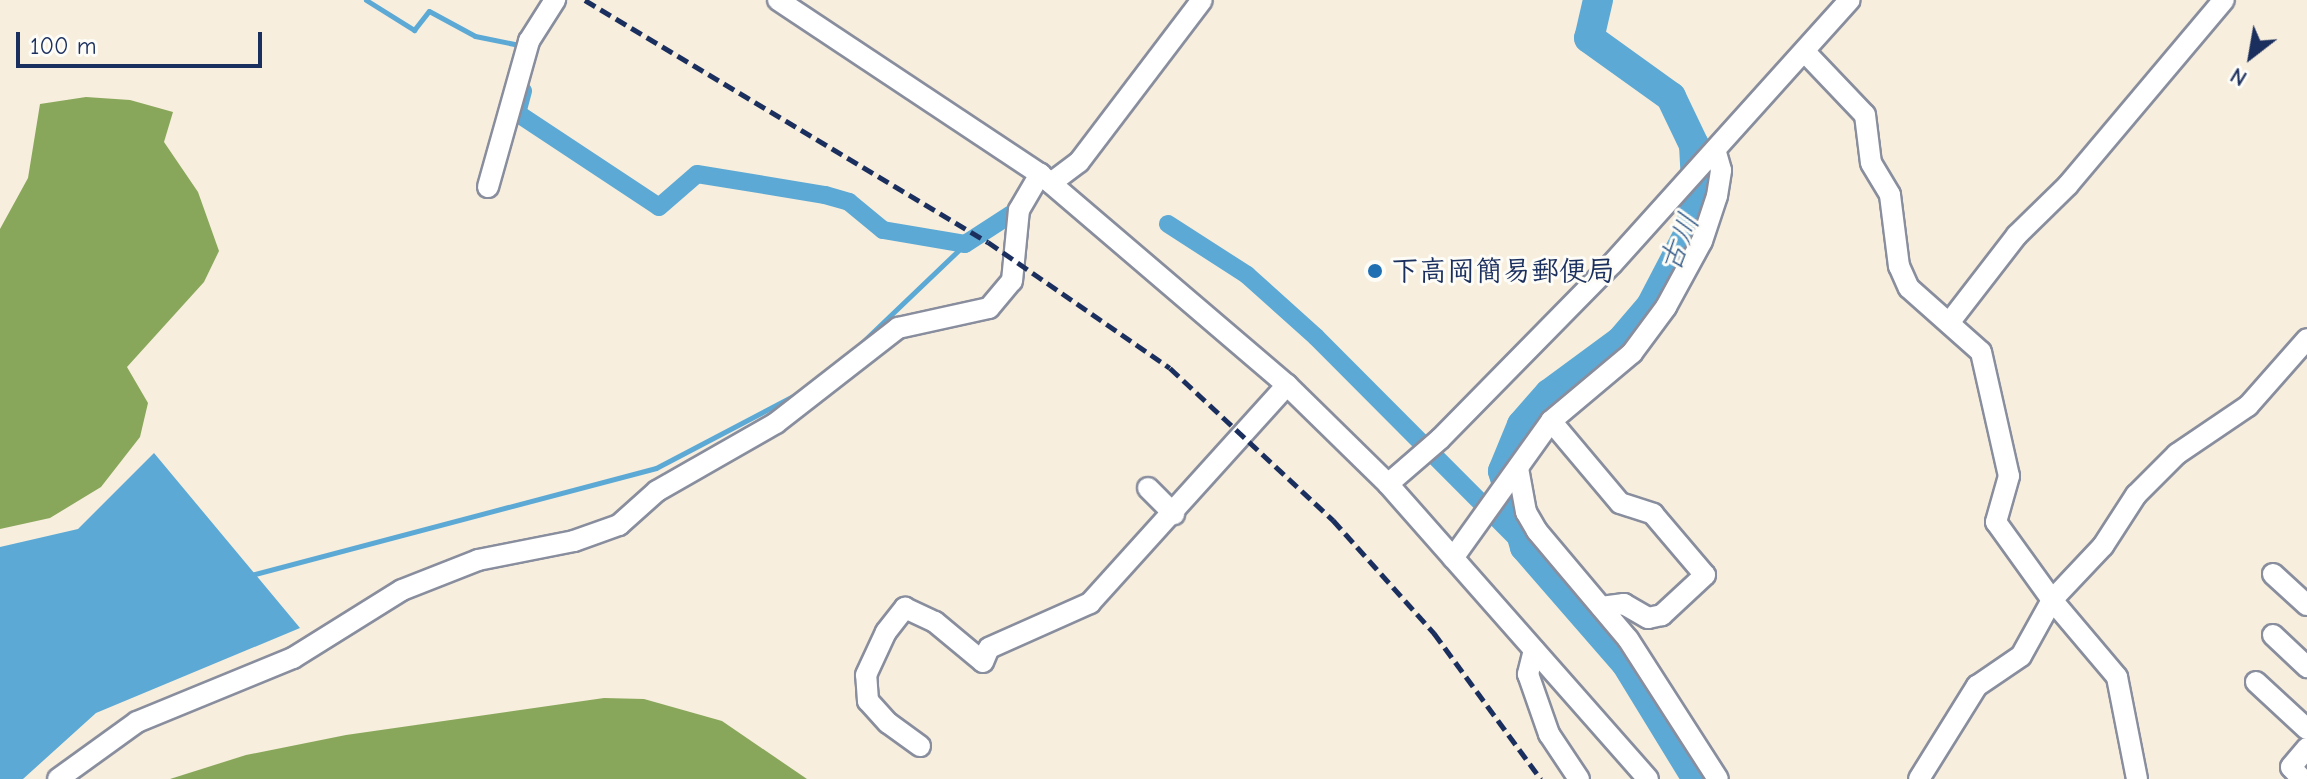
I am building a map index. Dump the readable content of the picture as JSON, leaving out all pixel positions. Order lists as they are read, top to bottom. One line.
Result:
{"water":["古川"],"places":["下高岡簡易郵便局"],"scale_bar":"100 m","north":"bottom left"}
